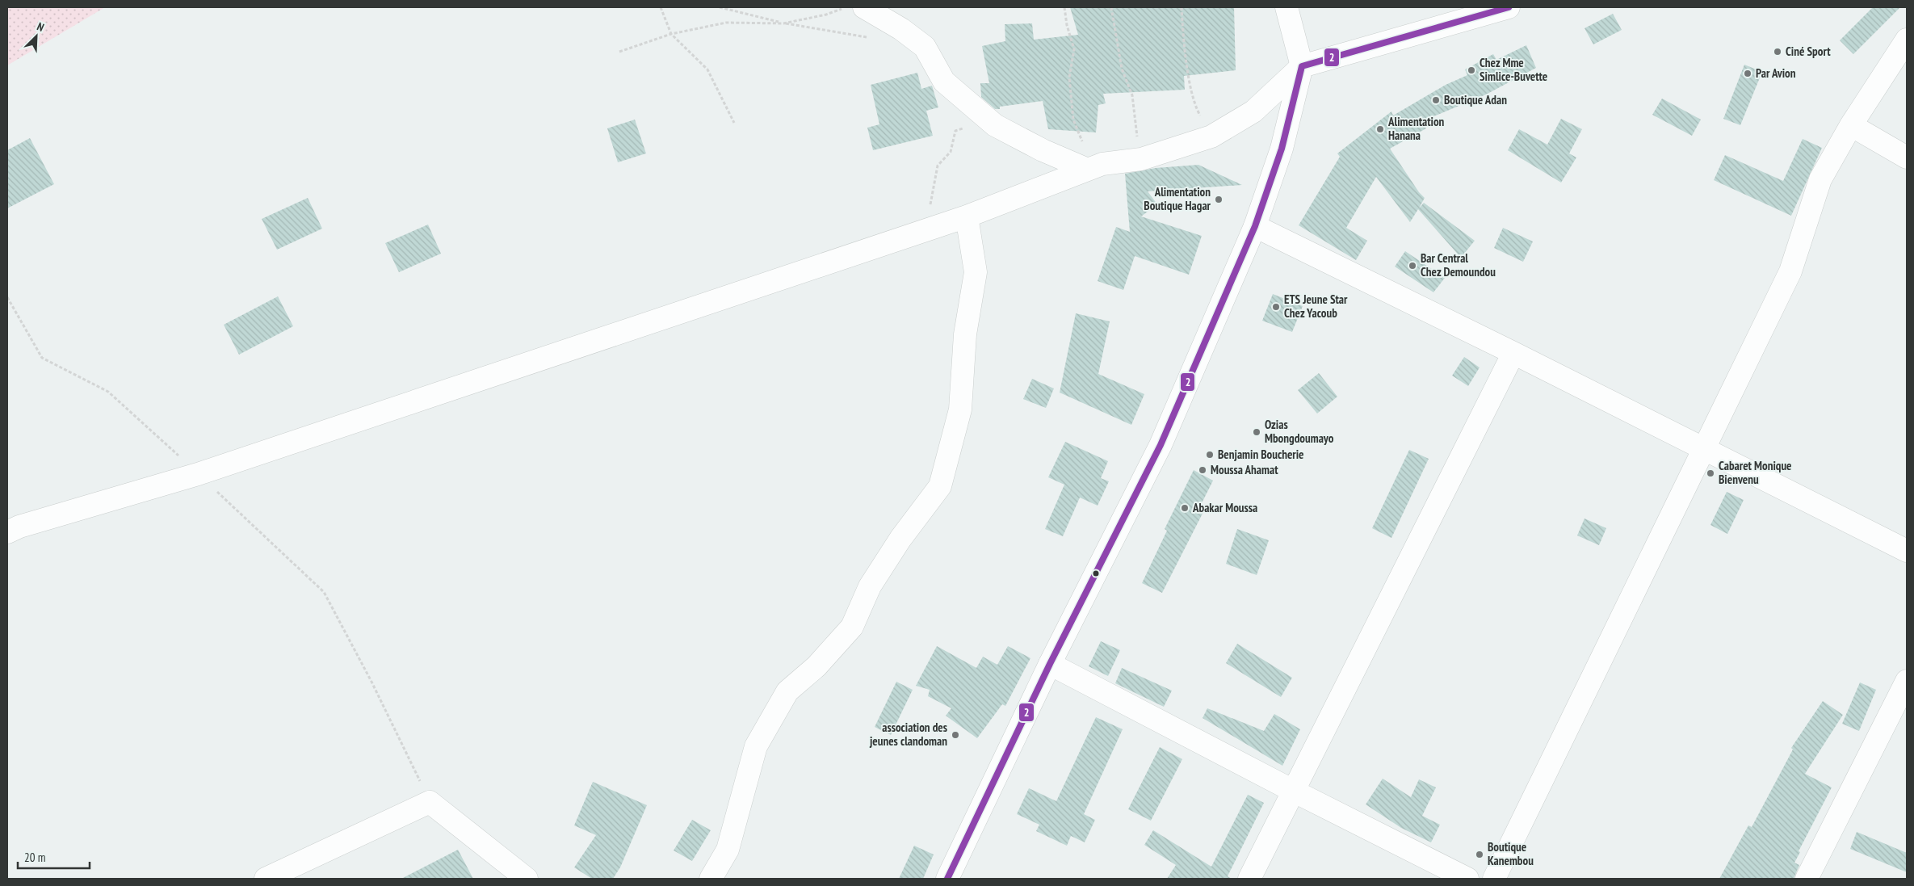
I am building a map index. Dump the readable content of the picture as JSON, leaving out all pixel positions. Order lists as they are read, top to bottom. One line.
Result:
{"places":["Ciné Sport","Chez Mme Simlice-Buvette","Par Avion","Boutique Adan","Alimentation Hanana","Alimentation Boutique Hagar","Bar Central Chez Demoundou","ETS Jeune Star Chez Yacoub","Ozias Mbongdoumayo","Benjamin Boucherie","Moussa Ahamat","Cabaret Monique Bienvenu","Abakar Moussa","association des jeunes clandoman","Boutique Kanembou"],"lines":["transit line 2"],"scale_bar":"20 m","north":"top right"}
